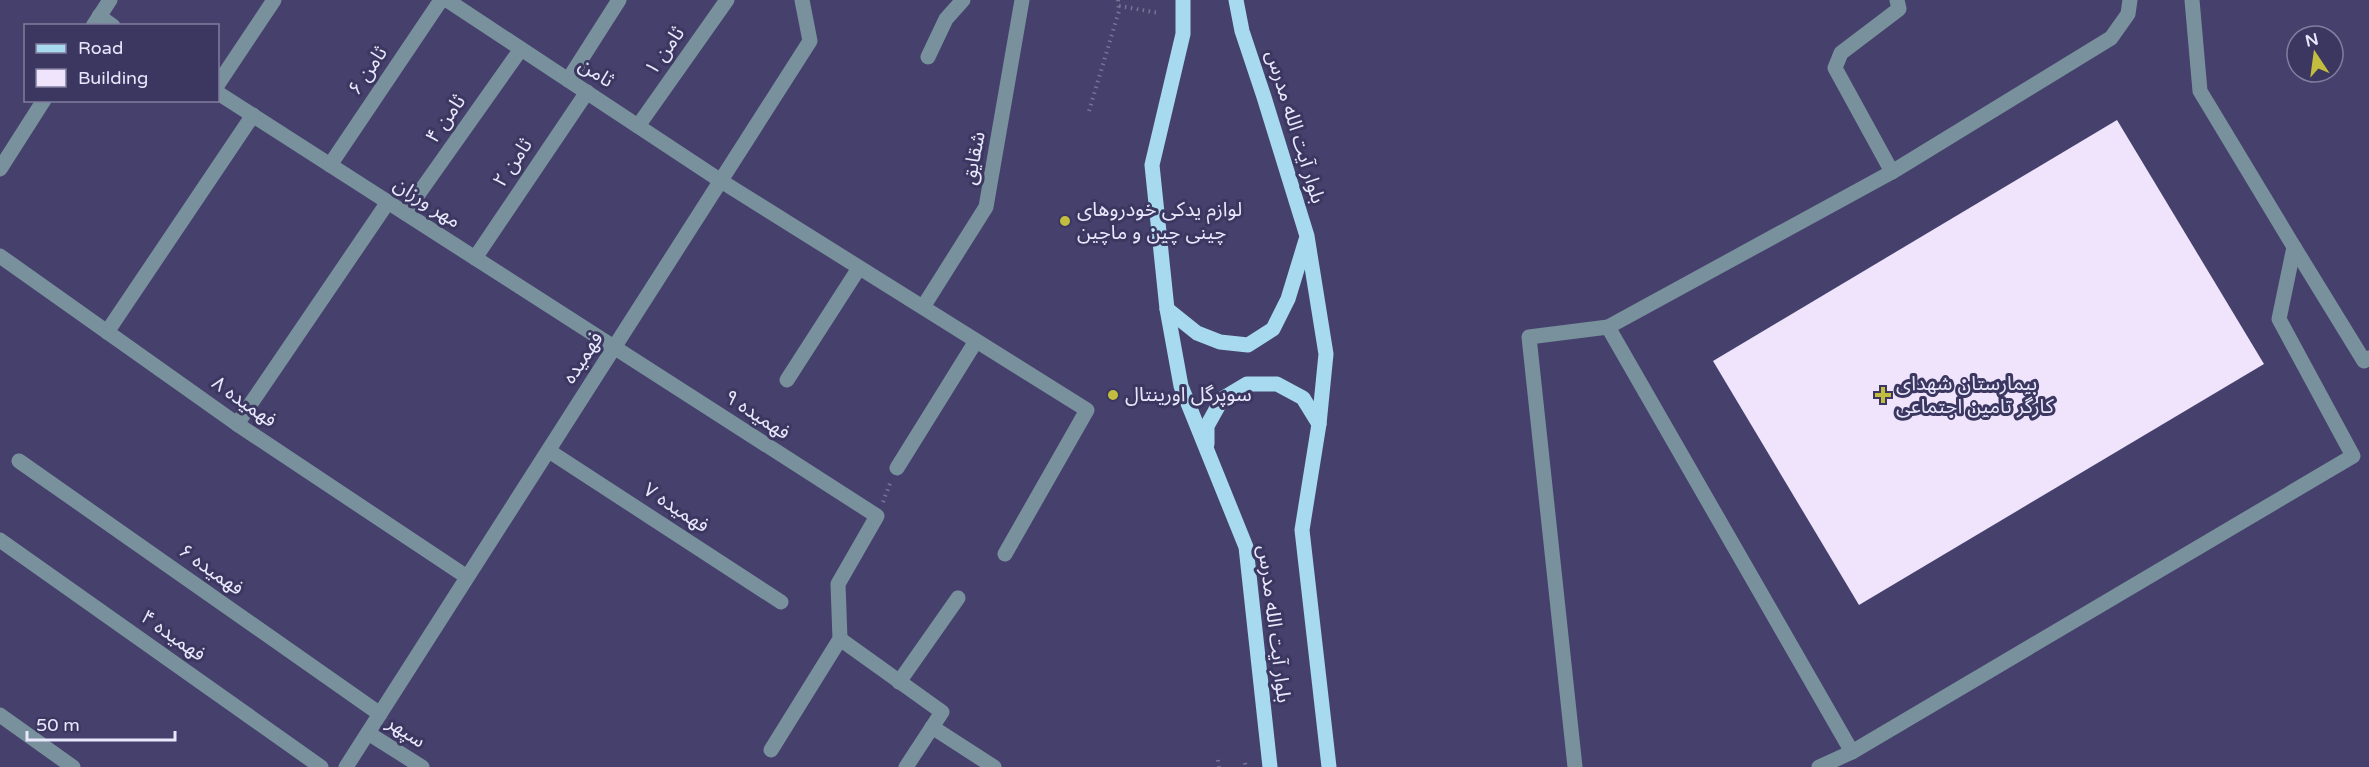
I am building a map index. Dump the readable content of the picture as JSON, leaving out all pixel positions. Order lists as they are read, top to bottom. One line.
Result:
{"streets":{"main road":["بلوار آیت الله مدرس"],"street":["ثامن ۱","ثامن ۶","ثامن","ثامن ۴","شقایق","ثامن ۲","مهر ورزان","فهمیده","فهمیده ۸","فهمیده ۹","فهمیده ۷","فهمیده ۶","فهمیده ۴","سپهر"]},"crossings":[["ثامن ۱","ثامن"],["ثامن ۶","مهر ورزان"],["ثامن","ثامن ۴"],["ثامن","شقایق"],["ثامن","ثامن ۲"],["ثامن","فهمیده"],["ثامن ۴","مهر ورزان"],["ثامن ۲","مهر ورزان"],["مهر ورزان","فهمیده"],["مهر ورزان","فهمیده ۹"],["فهمیده","فهمیده ۸"],["فهمیده","فهمیده ۹"],["فهمیده","فهمیده ۷"],["فهمیده","فهمیده ۶"],["فهمیده","سپهر"]],"places":{"other":["لوازم یدکی خودروهای چینی چین و ماچین","سوپرگل اورینتال"],"health":["بیمارستان شهدای کارگر تامین اجتماعی"]},"legend":["Road","Building"],"scale_bar":"50 m","north":"top"}
